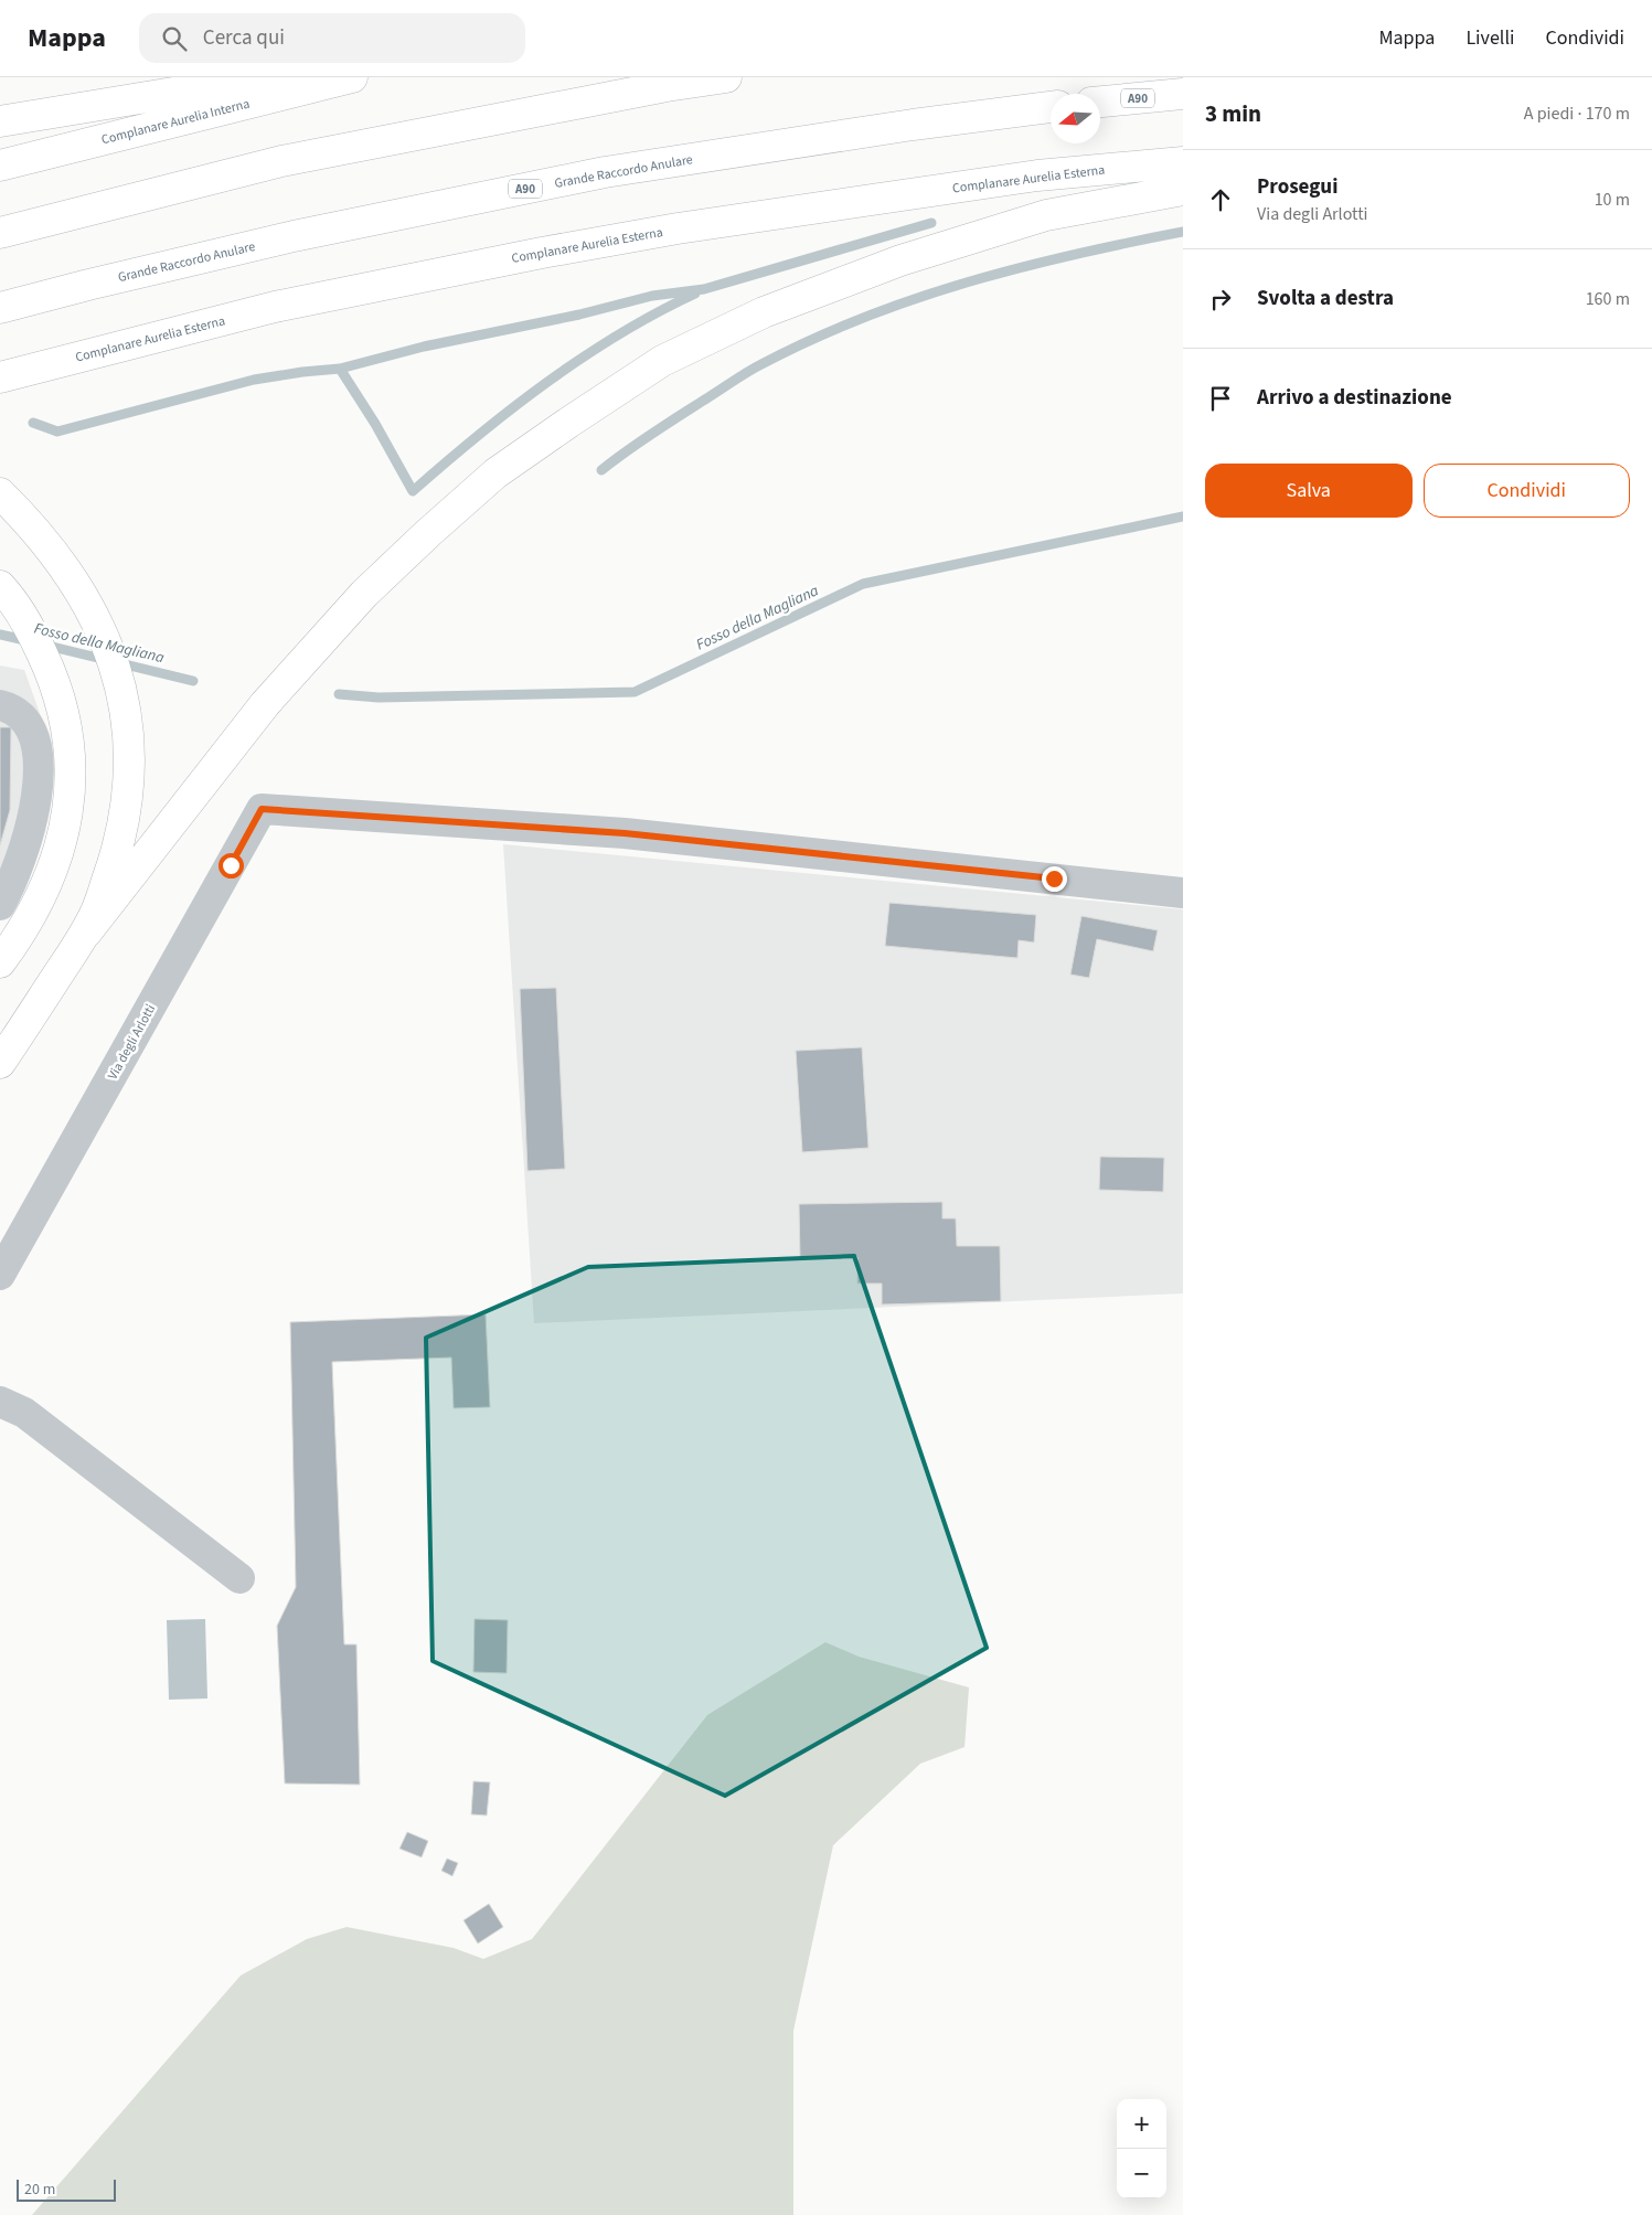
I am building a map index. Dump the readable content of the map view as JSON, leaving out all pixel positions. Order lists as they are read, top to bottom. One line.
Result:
{"streets":{"highway":["A90","Complanare Aurelia Interna","Grande Raccordo Anulare","Complanare Aurelia Esterna"],"street":["Via degli Arlotti"]},"water":["Fosso della Magliana"],"scale_bar":"20 m","north":"left","page":{"header":"Mappa","search":"Cerca qui","nav":["Mappa","Livelli","Condividi"],"heading":["3 min","A piedi · 170 m"],"list":[["Prosegui","Via degli Arlotti","10 m"],["Svolta a destra","160 m"],"Arrivo a destinazione"],"buttons":["Salva","Condividi"],"map_buttons":["+","−"],"scale":"20 m"}}
